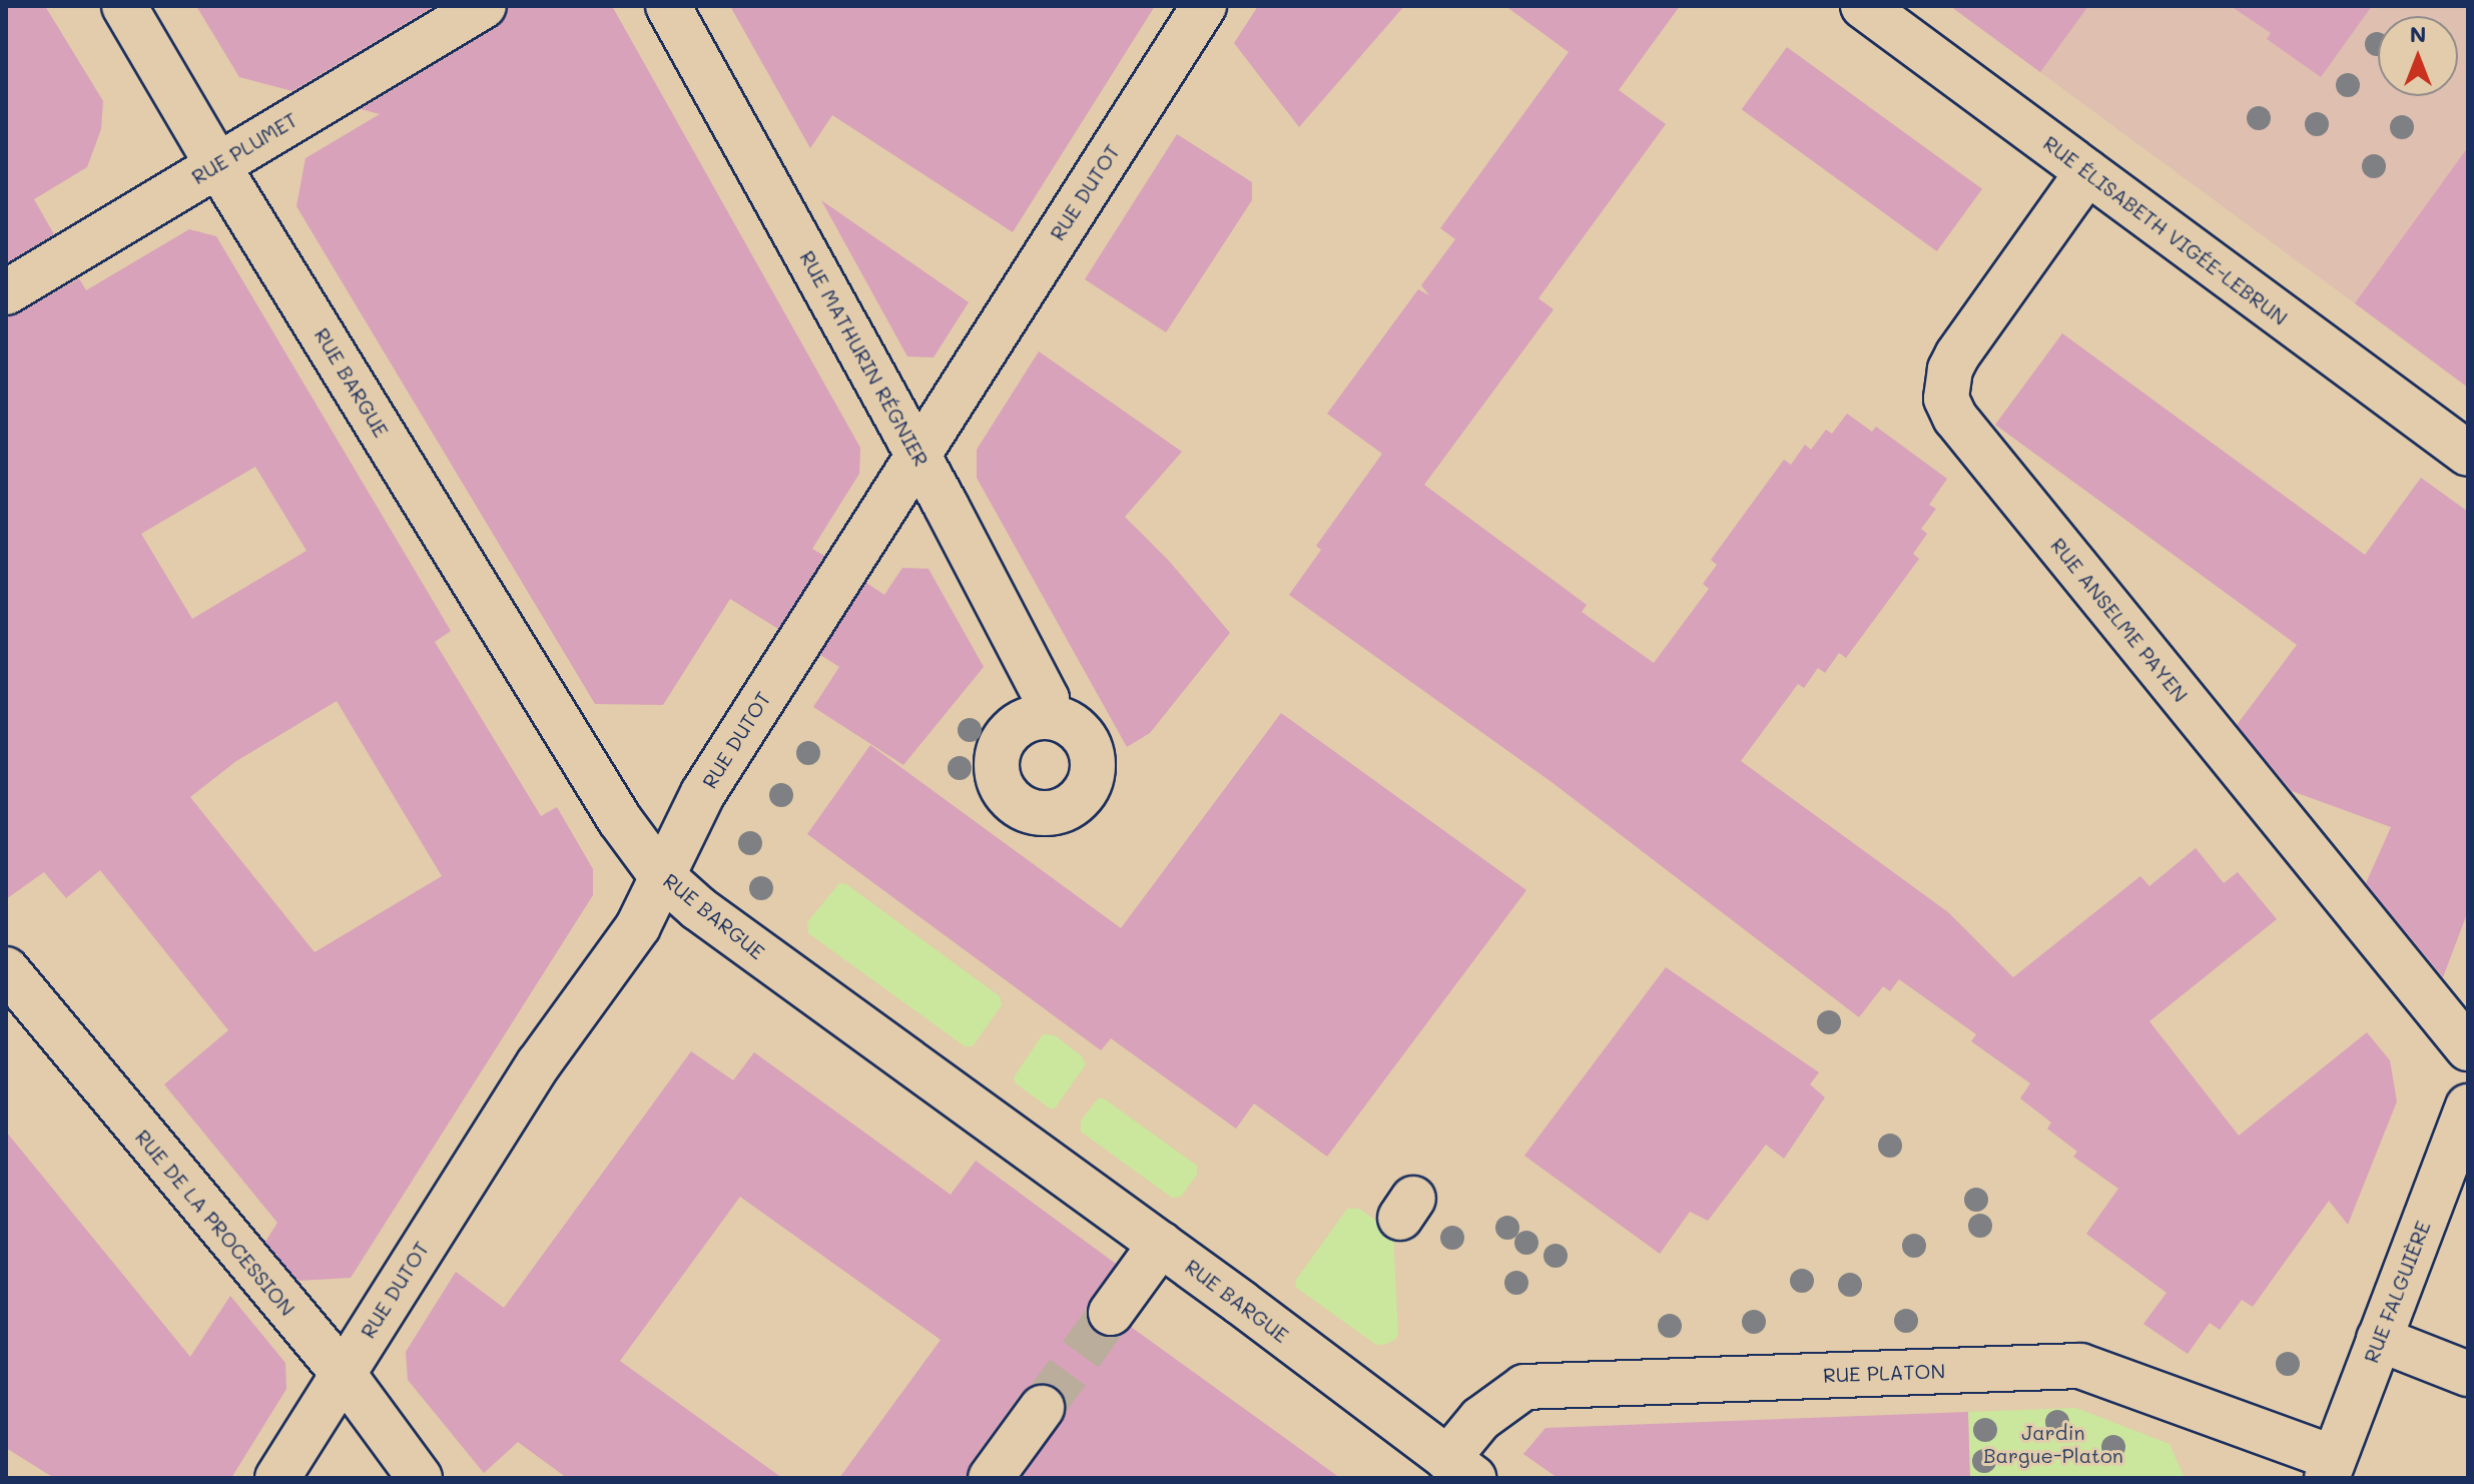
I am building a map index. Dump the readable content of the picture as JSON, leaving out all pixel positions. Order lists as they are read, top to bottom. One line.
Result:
{"streets":{"street":["RUE PLUMET","RUE DUTOT","RUE ÉLISABETH VIGÉE-LEBRUN","RUE MATHURIN RÉGNIER","RUE BARGUE","RUE ANSELME PAYEN","RUE DE LA PROCESSION","RUE FALGUIÈRE","RUE PLATON"]},"crossings":[["RUE PLUMET","RUE BARGUE"],["RUE DUTOT","RUE MATHURIN RÉGNIER"],["RUE DUTOT","RUE BARGUE"],["RUE DUTOT","RUE DE LA PROCESSION"],["RUE ÉLISABETH VIGÉE-LEBRUN","RUE ANSELME PAYEN"],["RUE BARGUE","RUE PLATON"],["RUE FALGUIÈRE","RUE PLATON"]],"parks":["Jardin Bargue-Platon"],"north":"top"}
